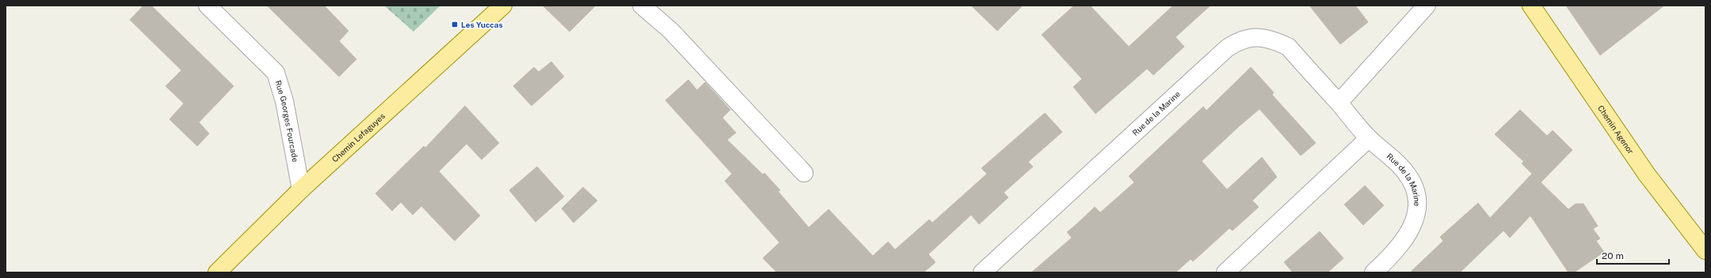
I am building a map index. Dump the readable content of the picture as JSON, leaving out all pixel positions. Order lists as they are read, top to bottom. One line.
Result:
{"streets":{"main road":["Chemin Agenor","Chemin Lefaguyes"],"street":["Rue de la Marine","Rue Georges Fourcade"]},"crossings":[["Rue Georges Fourcade","Chemin Lefaguyes"]],"places":{"transit":["Les Yuccas"]},"scale_bar":"20 m"}
